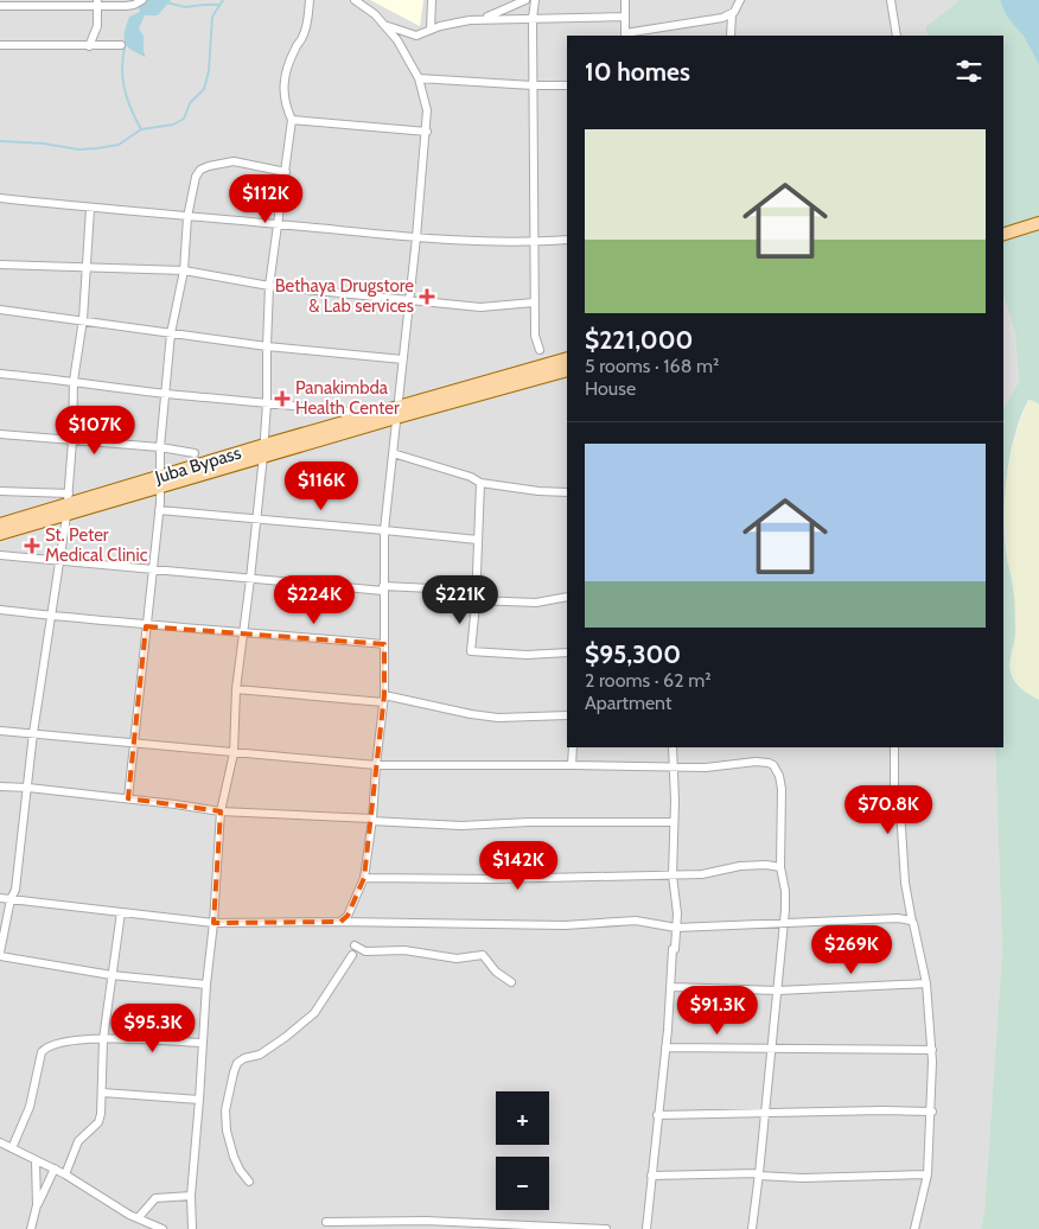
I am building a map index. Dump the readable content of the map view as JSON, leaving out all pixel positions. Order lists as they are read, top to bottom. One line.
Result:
{"streets":{"main road":["Juba Bypass"]},"places":{"health":["Bethaya Drugstore & Lab services","Panakimbda Health Center","St. Peter Medical Clinic"]},"page":{"heading":"10 homes","list":[{"name":"$221,000","note":"5 rooms · 168 m² · House"},{"name":"$95,300","note":"2 rooms · 62 m² · Apartment"}],"price":["$112K","$107K","$116K","$224K","$221K","$70.8K","$142K","$269K","$91.3K","$95.3K"],"map_buttons":["+","−"]}}
